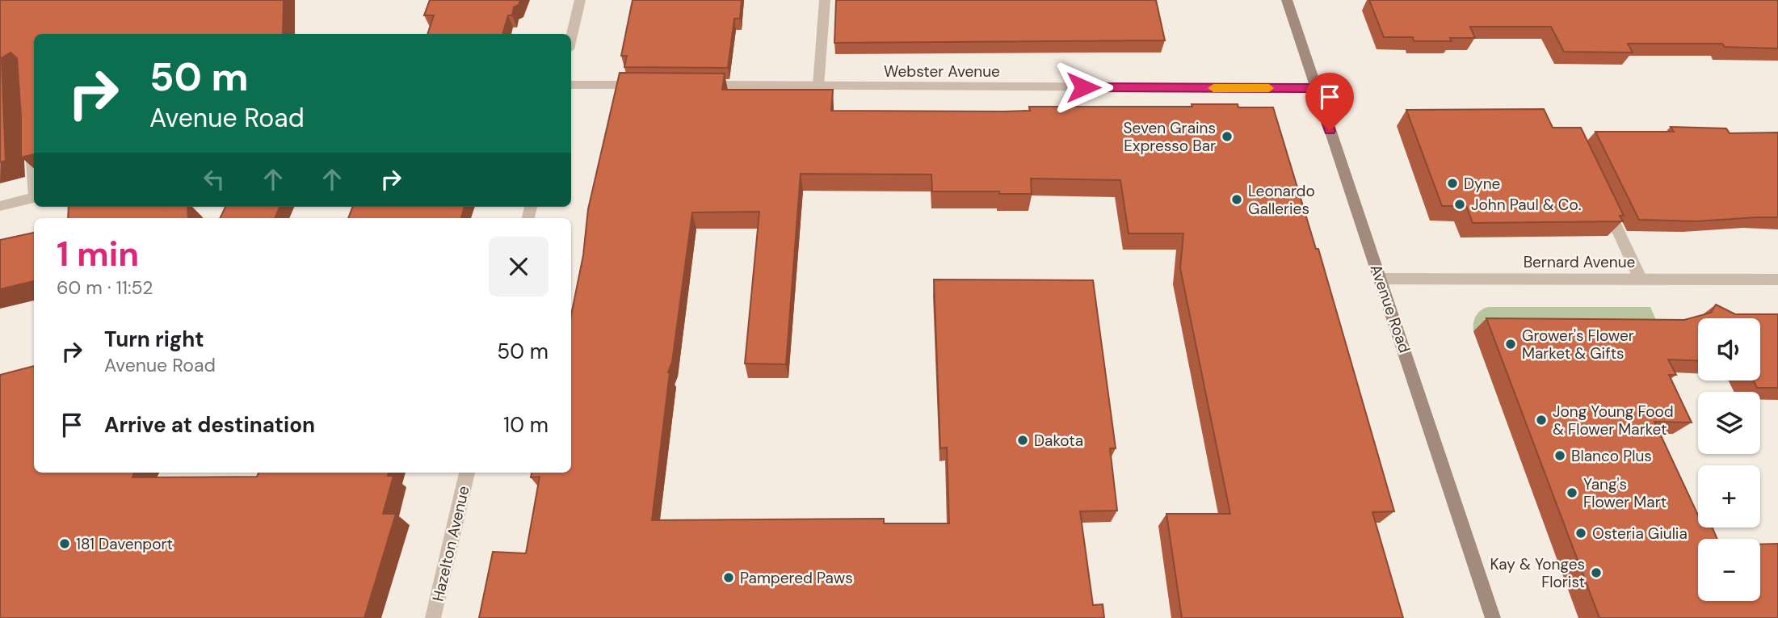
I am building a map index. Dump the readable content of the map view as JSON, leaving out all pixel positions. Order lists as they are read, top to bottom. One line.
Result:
{"streets":{"main road":["Avenue Road"],"street":["Webster Avenue","Bernard Avenue","Hazelton Avenue"]},"crossings":[["Webster Avenue","Avenue Road"],["Bernard Avenue","Avenue Road"]],"places":["Seven Grains Expresso Bar","Dyne","Leonardo Galleries","John Paul & Co.","Grower's Flower Market & Gifts","Jong Young Food & Flower Market","Dakota","Blanco Plus","Yang's Flower Mart","Osteria Giulia","181 Davenport","Kay & Yonges Florist","Pampered Paws"],"page":{"turn":["50 m","Avenue Road"],"heading":["1 min","60 m · 11:52"],"list":[{"name":"Turn right","note":"Avenue Road","value":"50 m"},{"name":"Arrive at destination","value":"10 m"}],"map_buttons":["+","−"]}}
